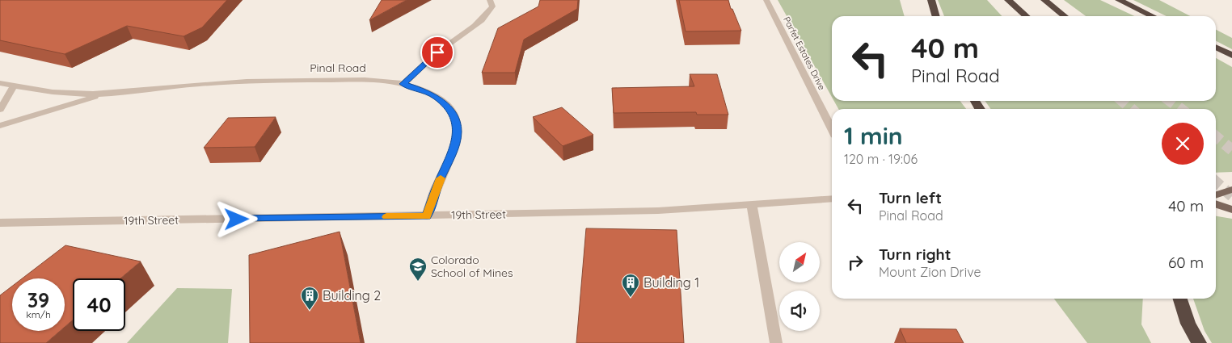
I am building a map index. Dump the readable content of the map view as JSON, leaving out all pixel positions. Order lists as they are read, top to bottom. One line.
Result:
{"streets":{"street":["Parfet Estates Drive","Pinal Road","19th Street"]},"crossings":[["Pinal Road","19th Street"]],"places":{"school or university":["Colorado School of Mines"],"building":["Building 1","Building 2"]},"north":"top right","page":{"turn":["40 m","Pinal Road"],"heading":["1 min","120 m · 19:06"],"list":[{"name":"Turn left","note":"Pinal Road","value":"40 m"},{"name":"Turn right","note":"Mount Zion Drive","value":"60 m"}],"speed":"39 km/h","limit":"40"}}
